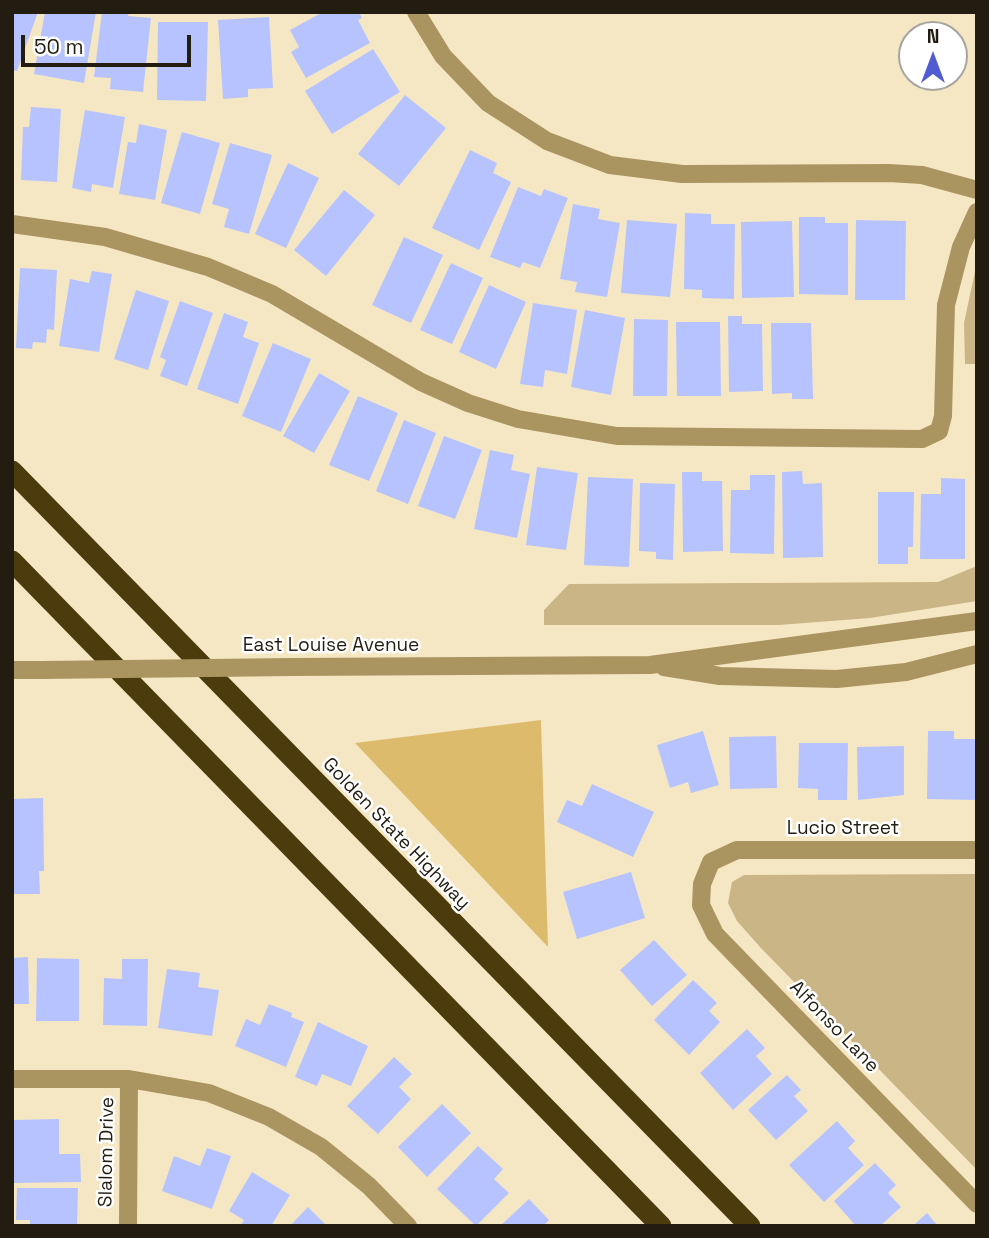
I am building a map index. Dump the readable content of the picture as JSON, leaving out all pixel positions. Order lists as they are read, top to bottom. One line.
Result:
{"streets":{"highway":["Golden State Highway"],"street":["East Louise Avenue","Lucio Street","Alfonso Lane","Slalom Drive"]},"crossings":[["Lucio Street","Alfonso Lane"]],"scale_bar":"50 m","north":"top"}
